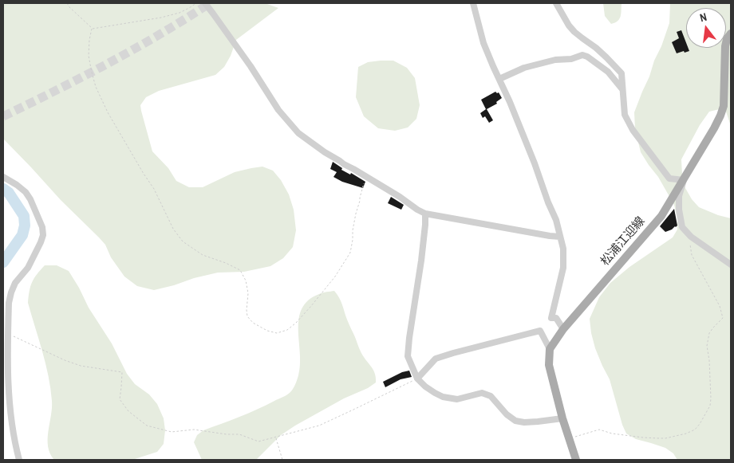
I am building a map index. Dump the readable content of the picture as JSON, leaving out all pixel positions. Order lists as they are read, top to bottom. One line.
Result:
{"streets":{"main road":["松浦江迎線"]},"north":"top"}
